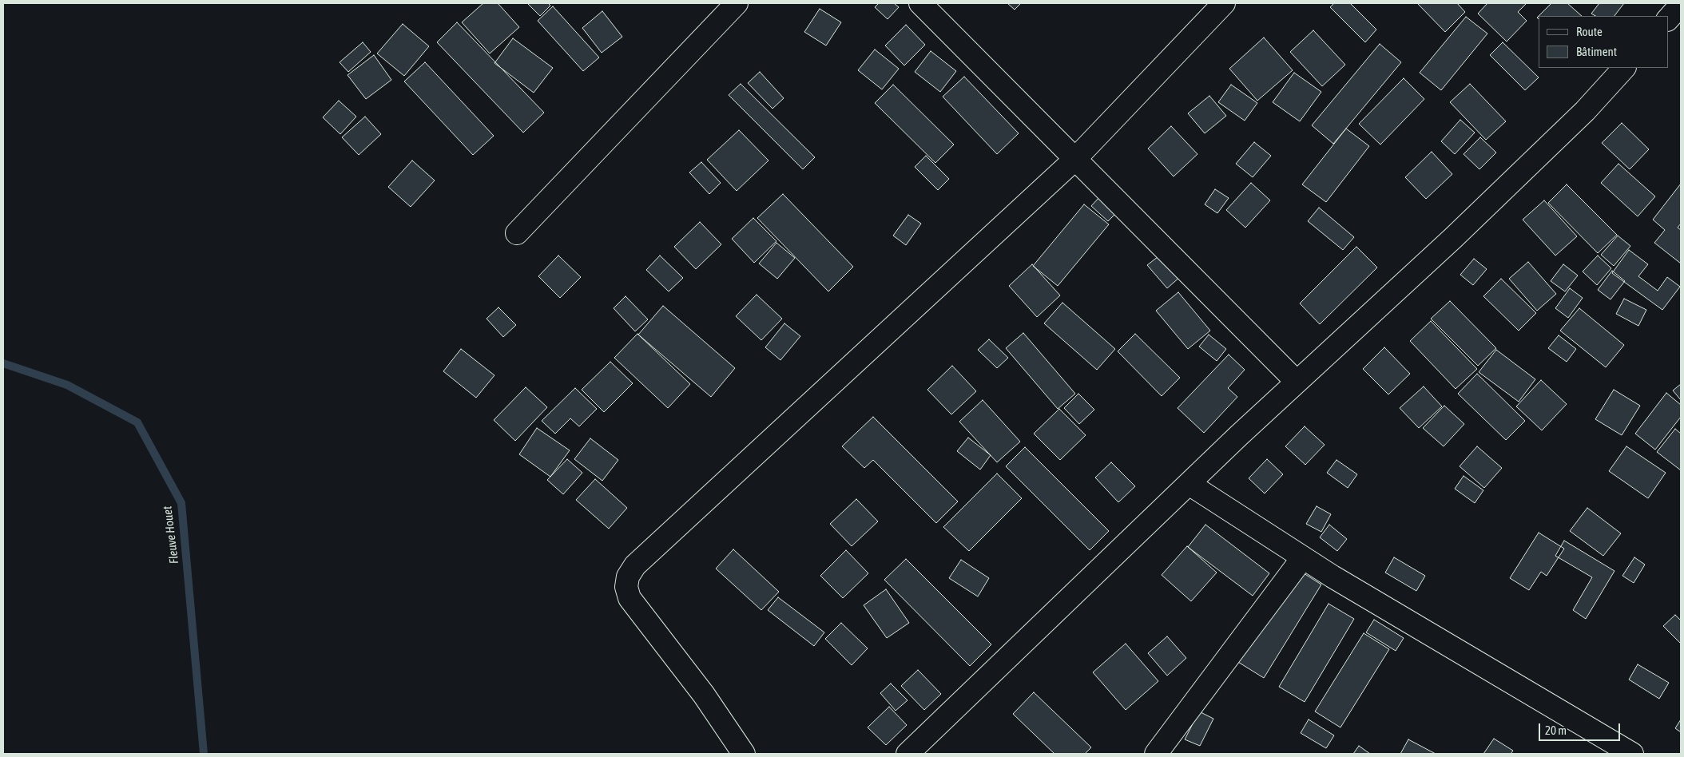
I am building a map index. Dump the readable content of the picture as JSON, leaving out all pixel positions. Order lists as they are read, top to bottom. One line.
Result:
{"water":["Fleuve Houet"],"legend":["Route","Bâtiment"],"scale_bar":"20 m"}
